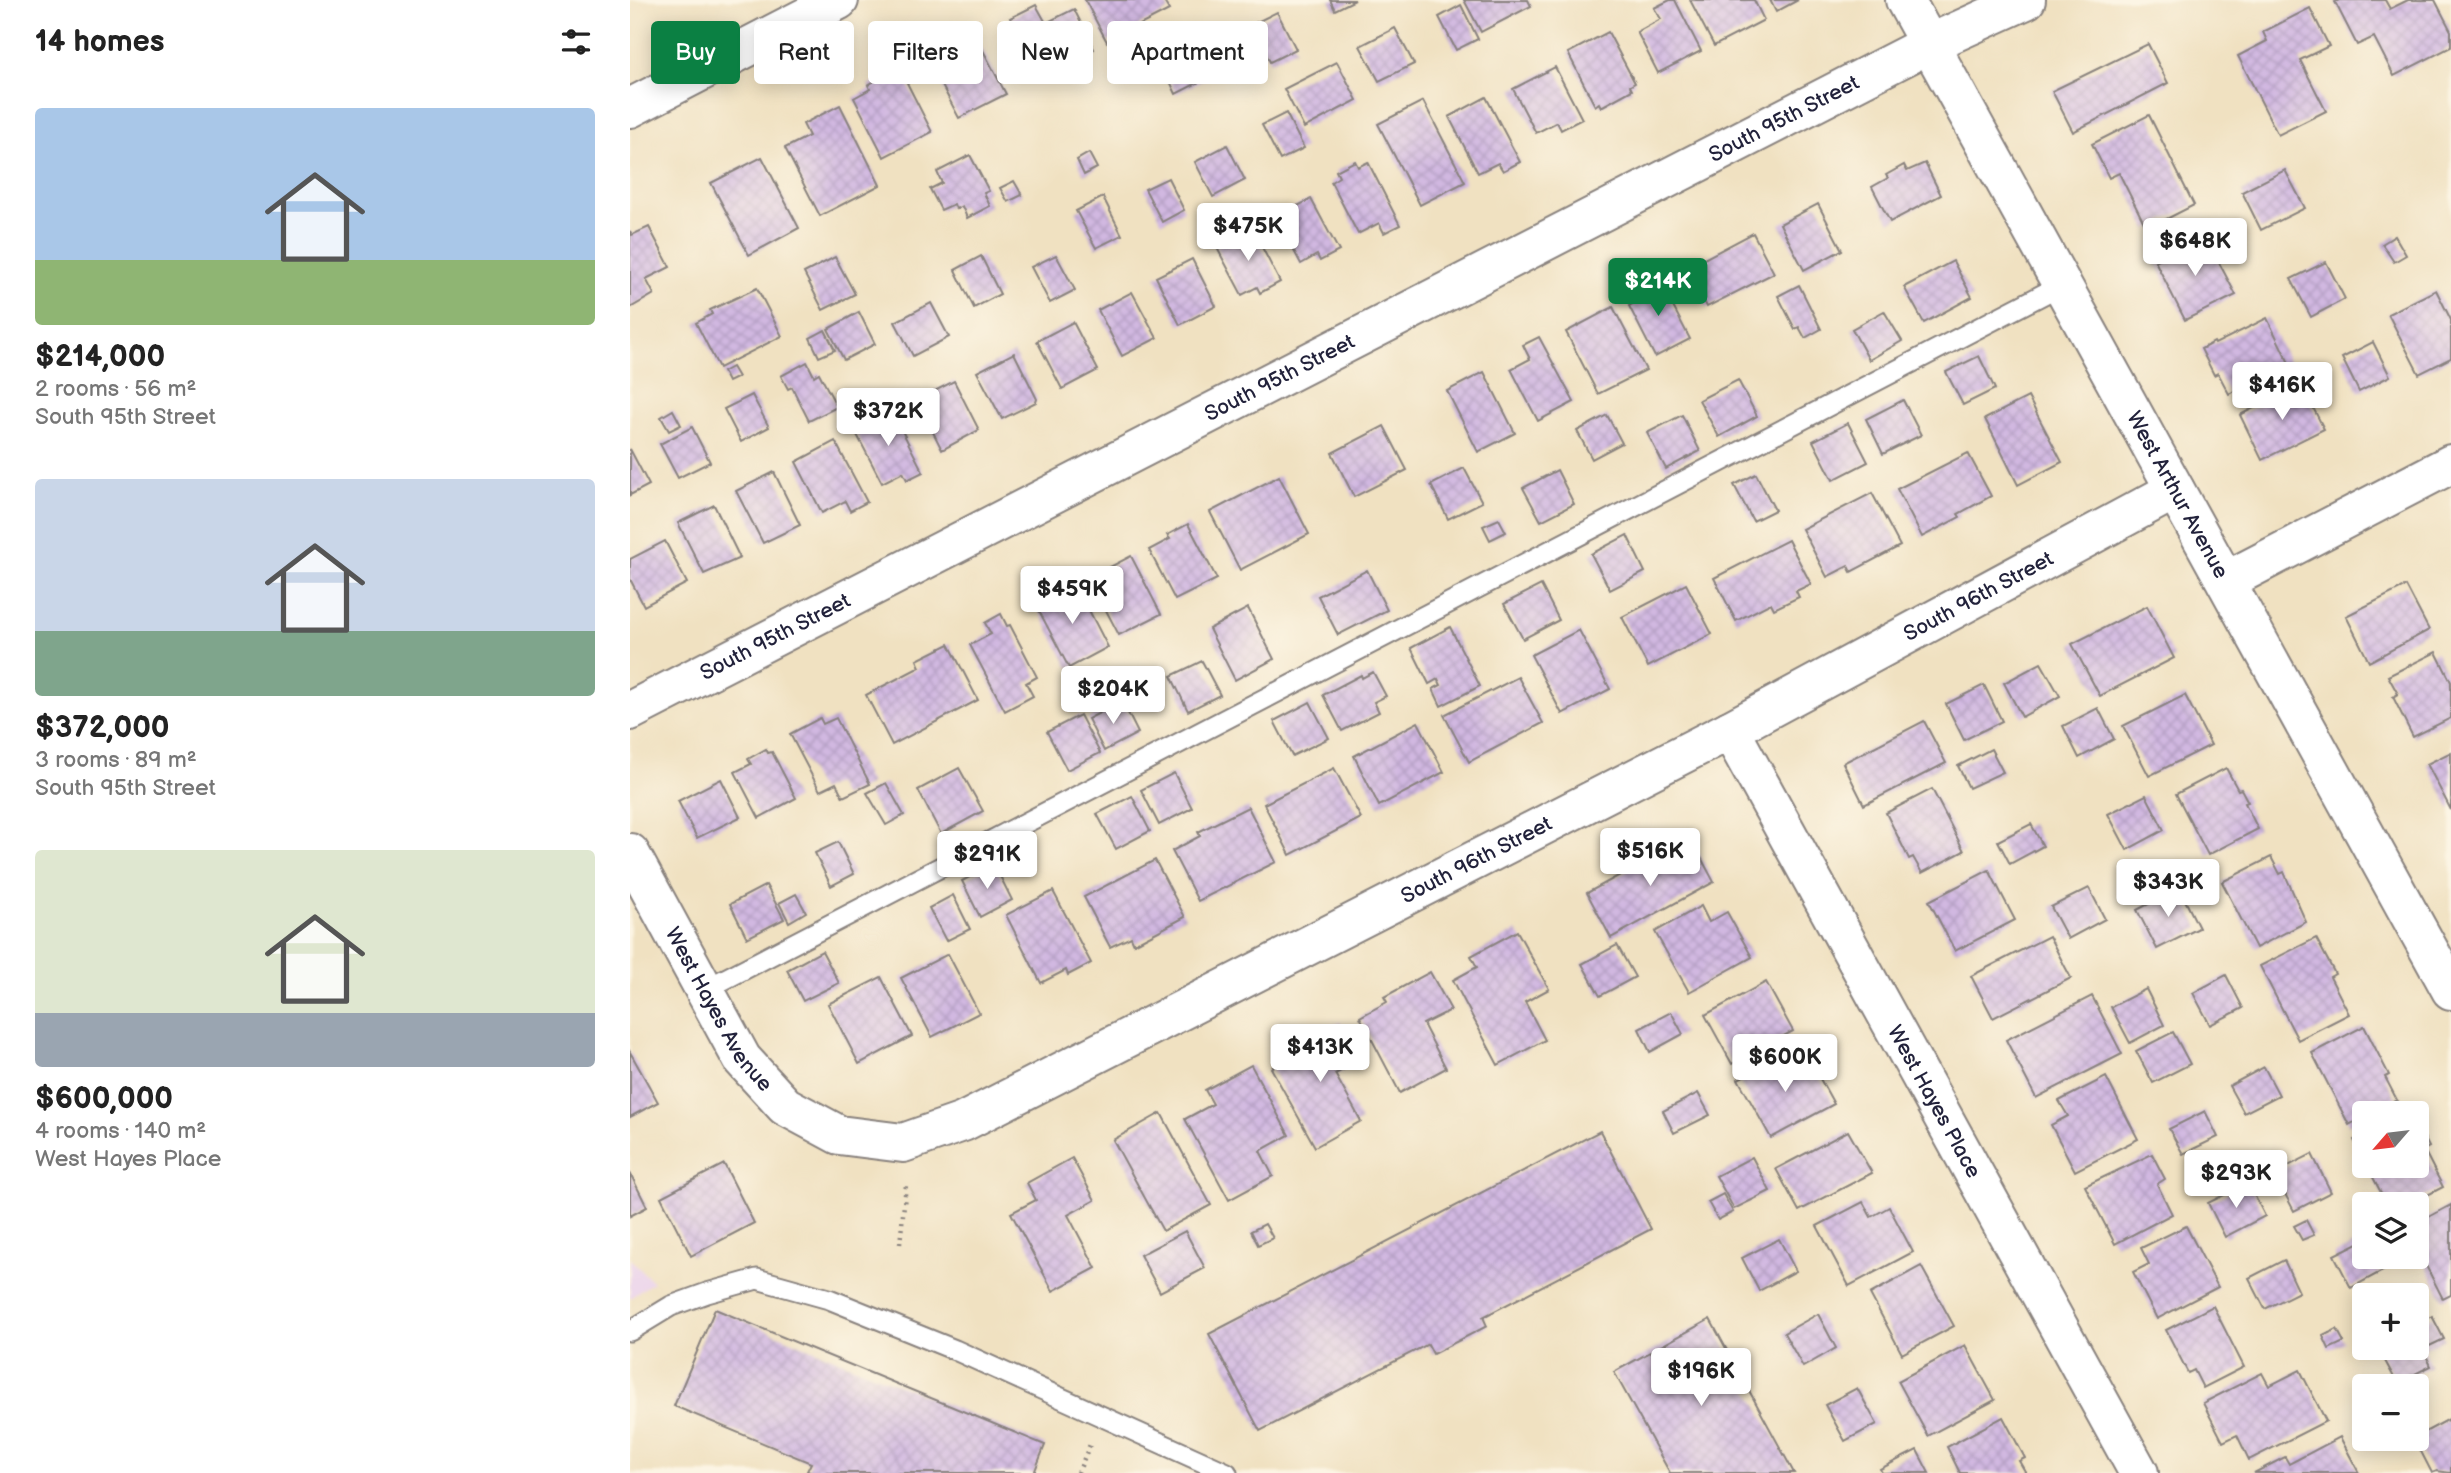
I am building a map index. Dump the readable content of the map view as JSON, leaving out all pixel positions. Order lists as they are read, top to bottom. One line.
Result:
{"streets":{"street":["South 95th Street","West Arthur Avenue","South 96th Street","West Hayes Avenue","West Hayes Place"]},"crossings":[["South 95th Street","West Arthur Avenue"],["West Arthur Avenue","South 96th Street"],["South 96th Street","West Hayes Avenue"],["South 96th Street","West Hayes Place"]],"north":"bottom left","page":{"heading":"14 homes","chip":["Buy","Rent","Filters","New","Apartment"],"list":[{"name":"$214,000","note":"2 rooms · 56 m² · South 95th Street"},{"name":"$372,000","note":"3 rooms · 89 m² · South 95th Street"},{"name":"$600,000","note":"4 rooms · 140 m² · West Hayes Place"}],"price":["$475K","$648K","$214K","$416K","$372K","$459K","$204K","$516K","$291K","$343K","$413K","$600K","$293K","$196K"],"map_buttons":["+","−"]}}
